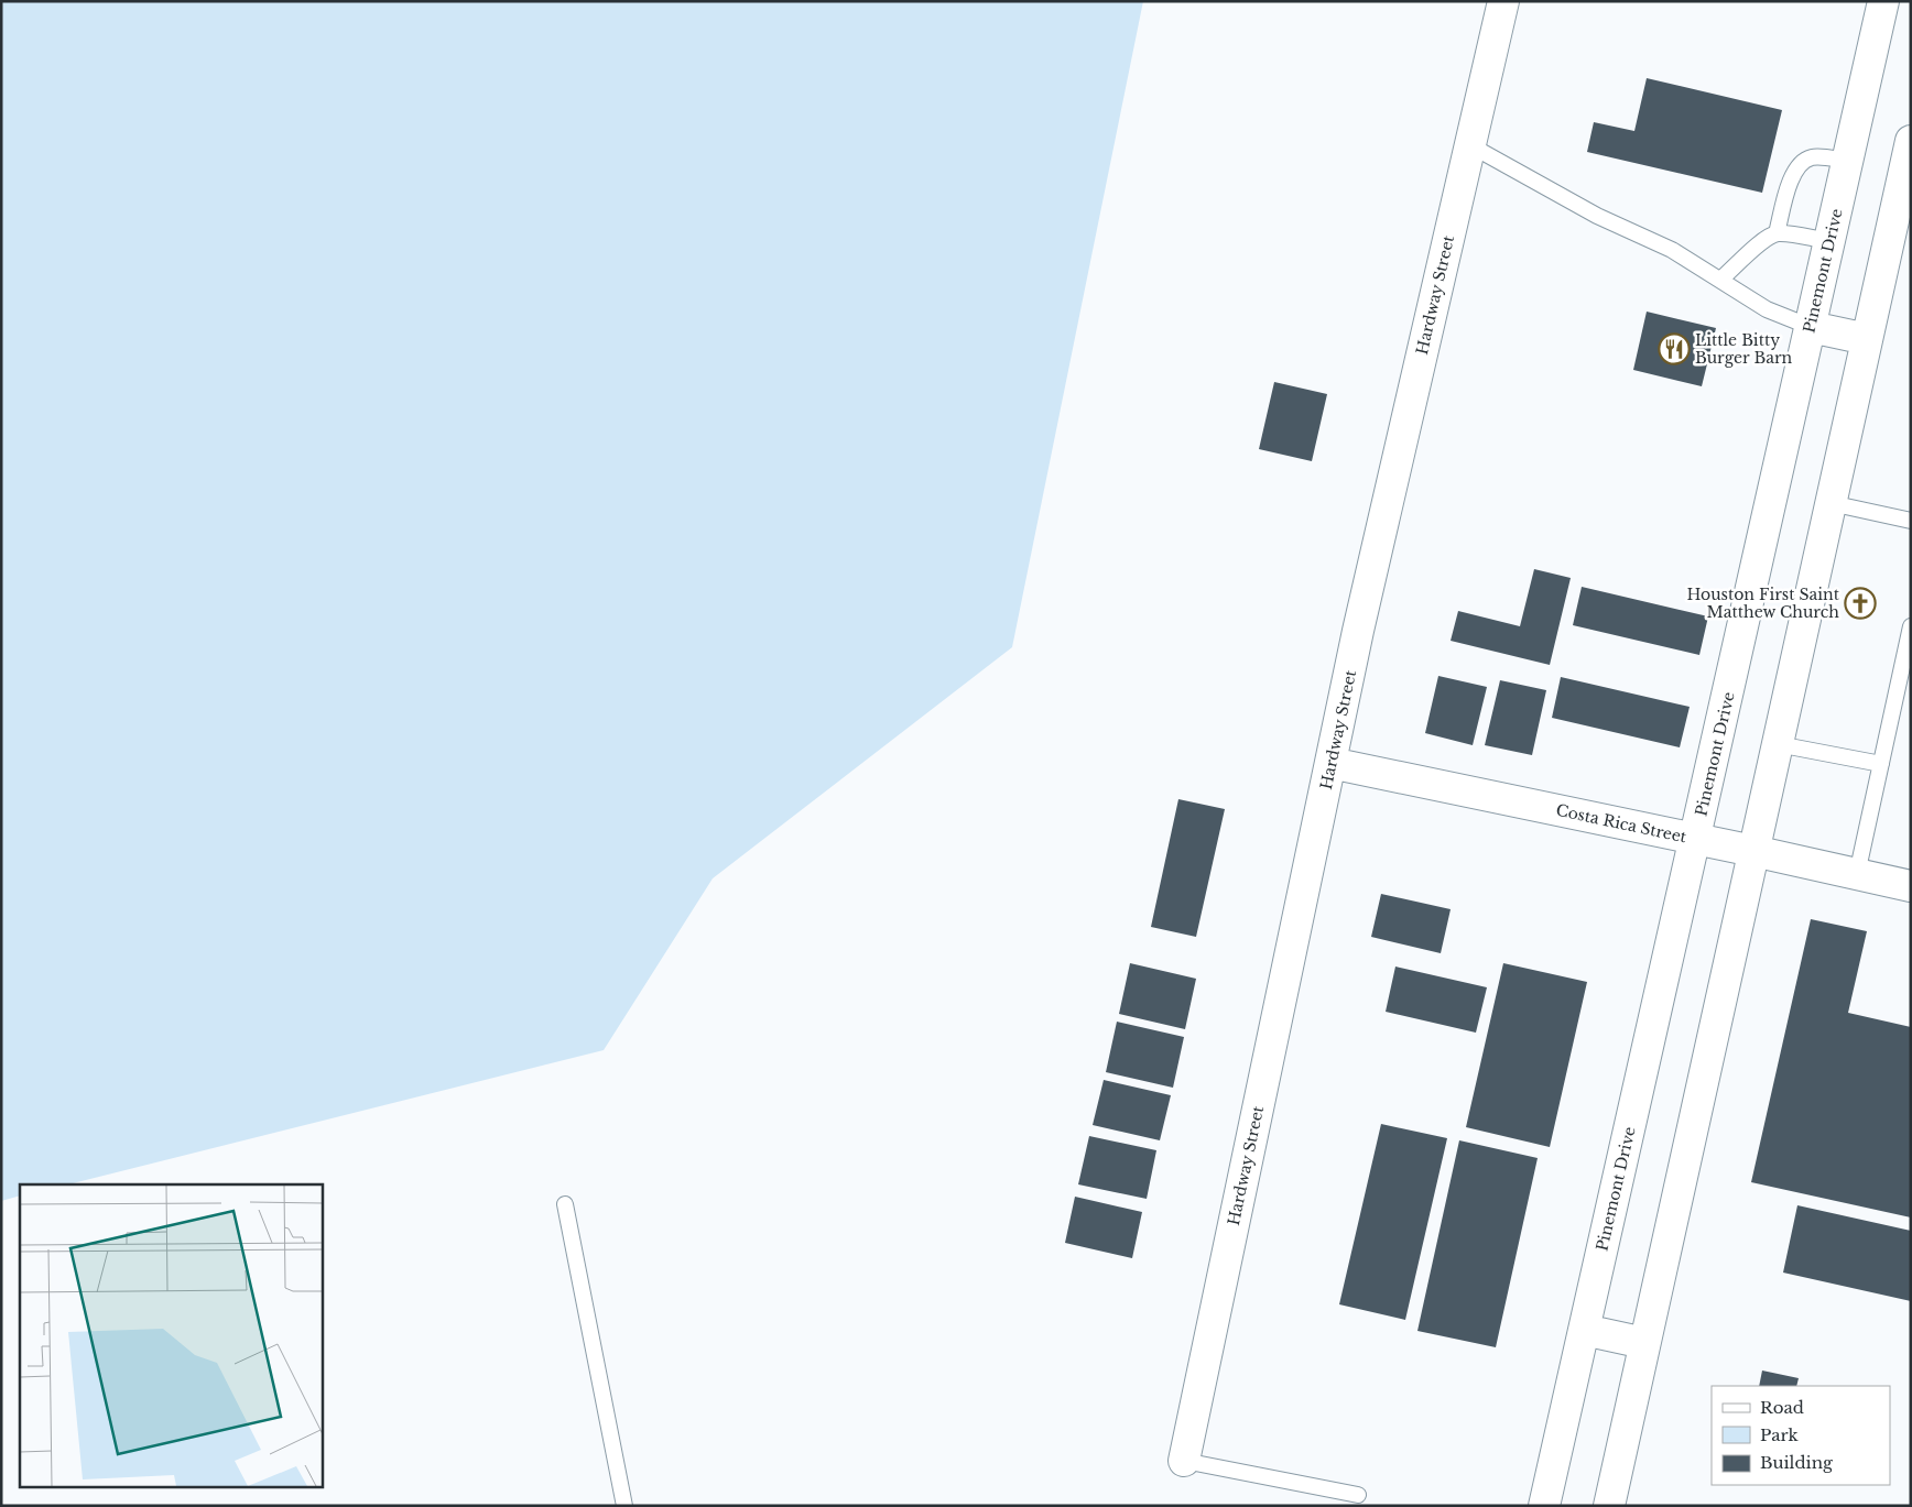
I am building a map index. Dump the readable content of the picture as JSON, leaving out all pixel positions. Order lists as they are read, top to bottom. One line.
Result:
{"streets":{"main road":["Pinemont Drive","Hardway Street","Costa Rica Street"]},"crossings":[["Pinemont Drive","Costa Rica Street"],["Hardway Street","Costa Rica Street"]],"places":{"restaurant":["Little Bitty Burger Barn"],"church":["Houston First Saint Matthew Church"]},"legend":["Road","Park","Building"]}
